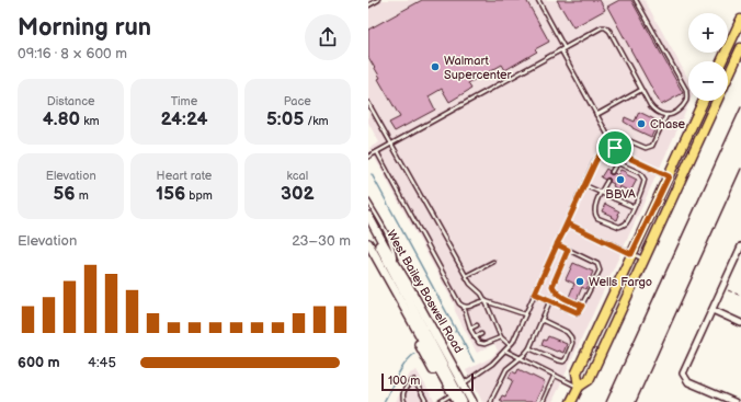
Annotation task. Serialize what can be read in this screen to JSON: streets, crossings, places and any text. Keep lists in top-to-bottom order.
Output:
{
  "streets": {
    "main road": ["West Bailey Boswell Road"]
  },
  "places": [
    "Walmart Supercenter",
    "Chase",
    "BBVA",
    "Wells Fargo"
  ],
  "scale_bar": "100 m",
  "page": {
    "heading": ["Morning run", "09:16 · 8 × 600 m"],
    "map_buttons": ["+", "−"],
    "stats": [
      ["Distance", "4.80 km"],
      ["Time", "24:24"],
      ["Pace", "5:05 /km"],
      ["Elevation", "56 m"],
      ["Heart rate", "156 bpm"],
      ["kcal", "302"]
    ],
    "chart": ["Elevation", "23–30 m"],
    "list": [
      {
        "name": "600 m",
        "note": "4:45"
      }
    ],
    "scale": "100 m"
  }
}
